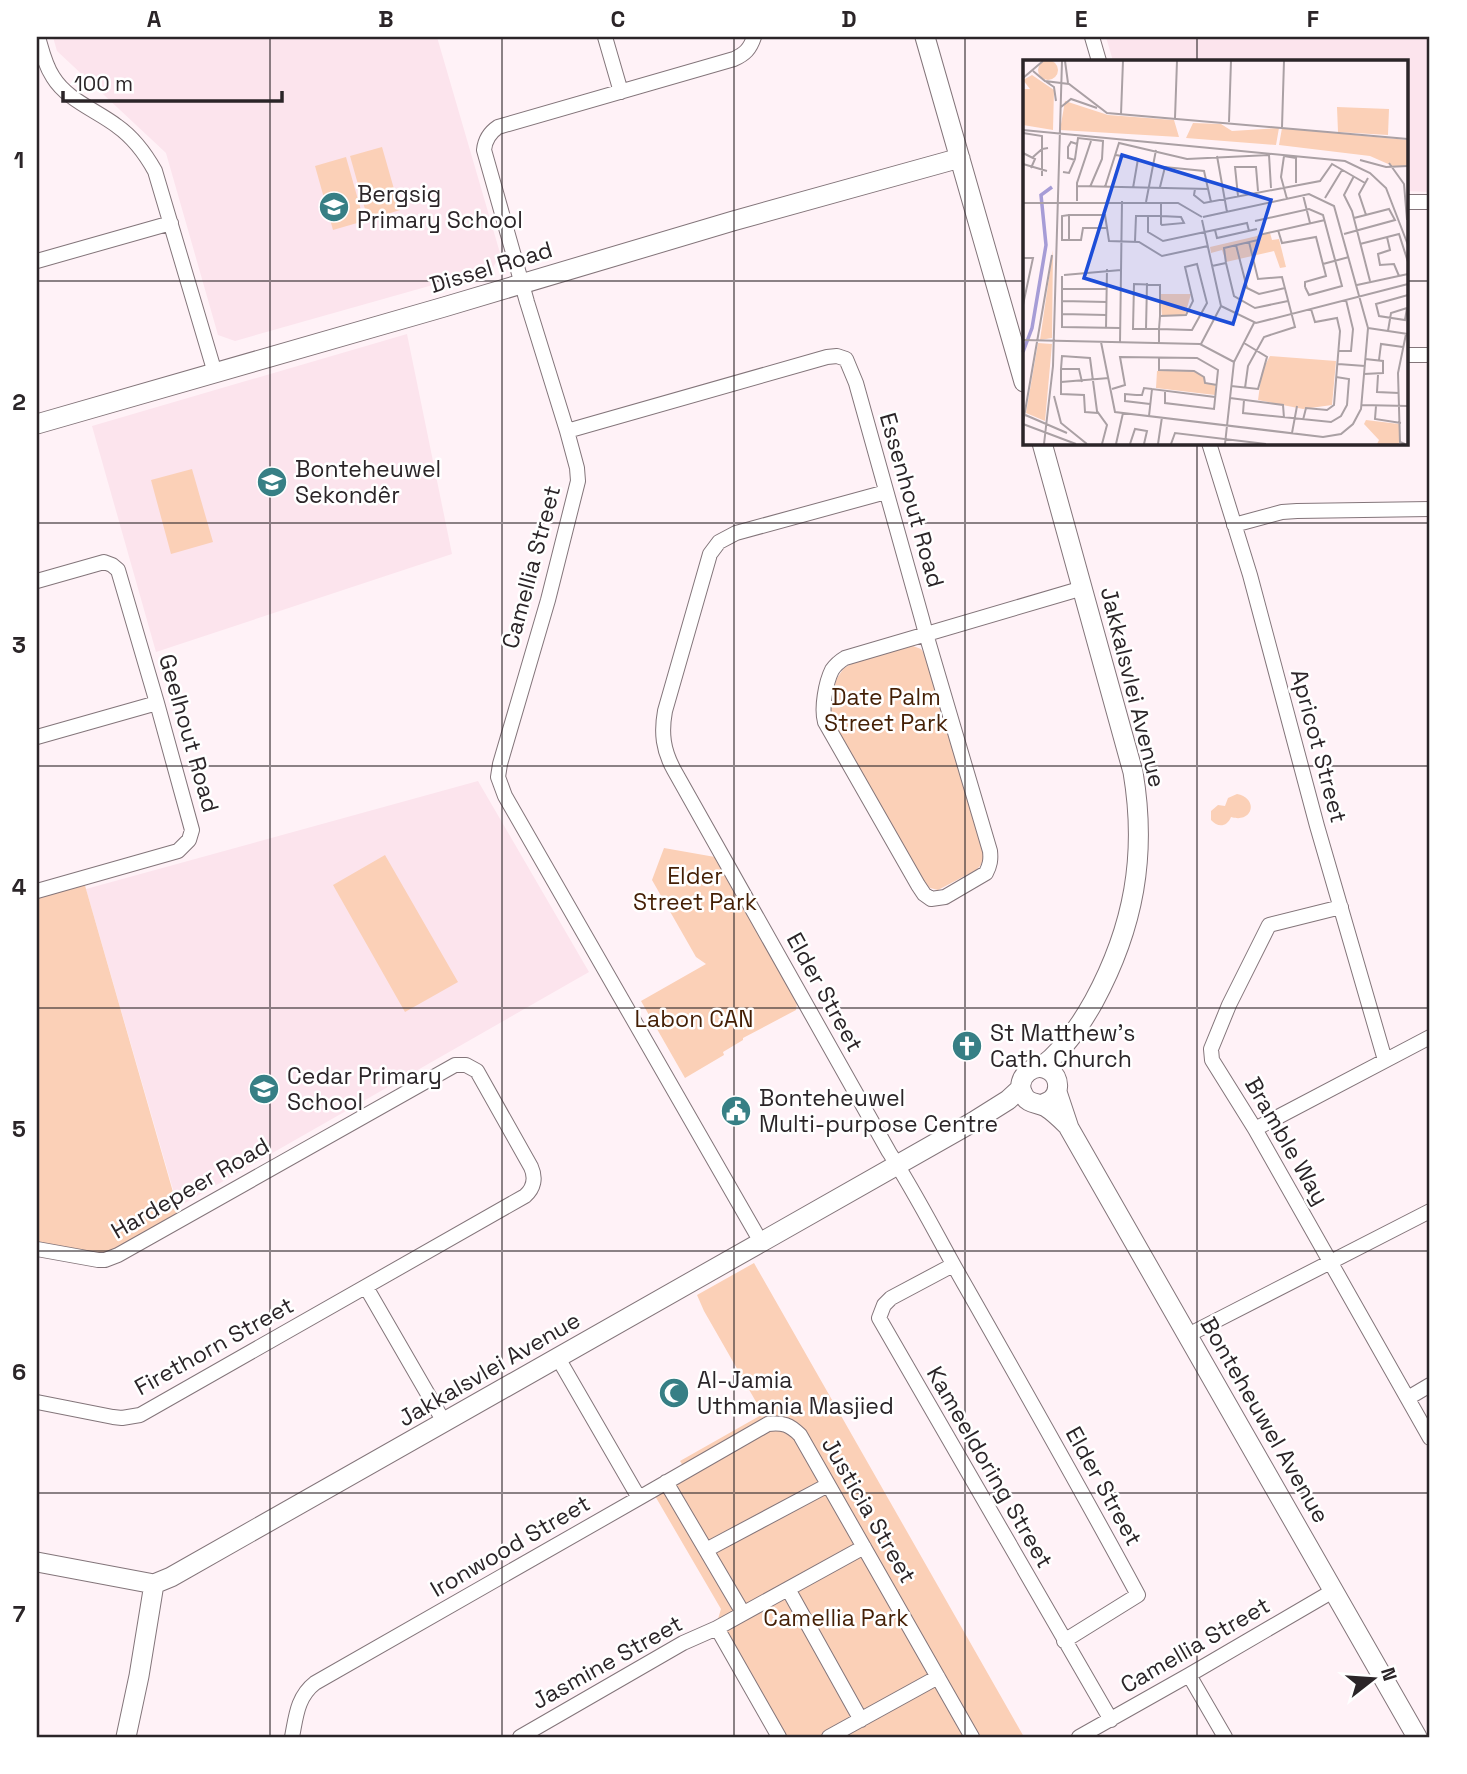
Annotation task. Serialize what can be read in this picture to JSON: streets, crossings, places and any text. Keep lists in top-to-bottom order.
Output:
{
  "streets": {
    "street": [
      "Dissel Road",
      "Essenhout Road",
      "Camellia Street",
      "Jakkalsvlei Avenue",
      "Geelhout Road",
      "Apricot Street",
      "Elder Street",
      "Bramble Way",
      "Hardepeer Road",
      "Firethorn Street",
      "Bonteheuwel Avenue",
      "Kameeldoring Street",
      "Justicia Street",
      "Ironwood Street",
      "Jasmine Street"
    ]
  },
  "crossings": [
    ["Dissel Road", "Camellia Street"],
    ["Essenhout Road", "Camellia Street"],
    ["Essenhout Road", "Elder Street"],
    ["Camellia Street", "Jakkalsvlei Avenue"],
    ["Camellia Street", "Bonteheuwel Avenue"],
    ["Camellia Street", "Kameeldoring Street"],
    ["Jakkalsvlei Avenue", "Elder Street"],
    ["Jakkalsvlei Avenue", "Bonteheuwel Avenue"],
    ["Apricot Street", "Bramble Way"],
    ["Elder Street", "Kameeldoring Street"],
    ["Hardepeer Road", "Firethorn Street"],
    ["Justicia Street", "Ironwood Street"],
    ["Justicia Street", "Jasmine Street"]
  ],
  "parks": [
    "Date Palm Street Park",
    "Elder Street Park",
    "Labon CAN",
    "Camellia Park"
  ],
  "places": {
    "school or university": ["Bergsig Primary School", "Bonteheuwel Sekondêr", "Cedar Primary School"],
    "church": ["St Matthew's Cath. Church"],
    "public building": ["Bonteheuwel Multi-purpose Centre"],
    "mosque": ["Al-Jamia Uthmania Masjied"]
  },
  "scale_bar": "100 m",
  "north": "right",
  "grid": {
    "columns": [
      "A",
      "B",
      "C",
      "D",
      "E",
      "F"
    ],
    "rows": [
      "1",
      "2",
      "3",
      "4",
      "5",
      "6",
      "7"
    ]
  }
}
